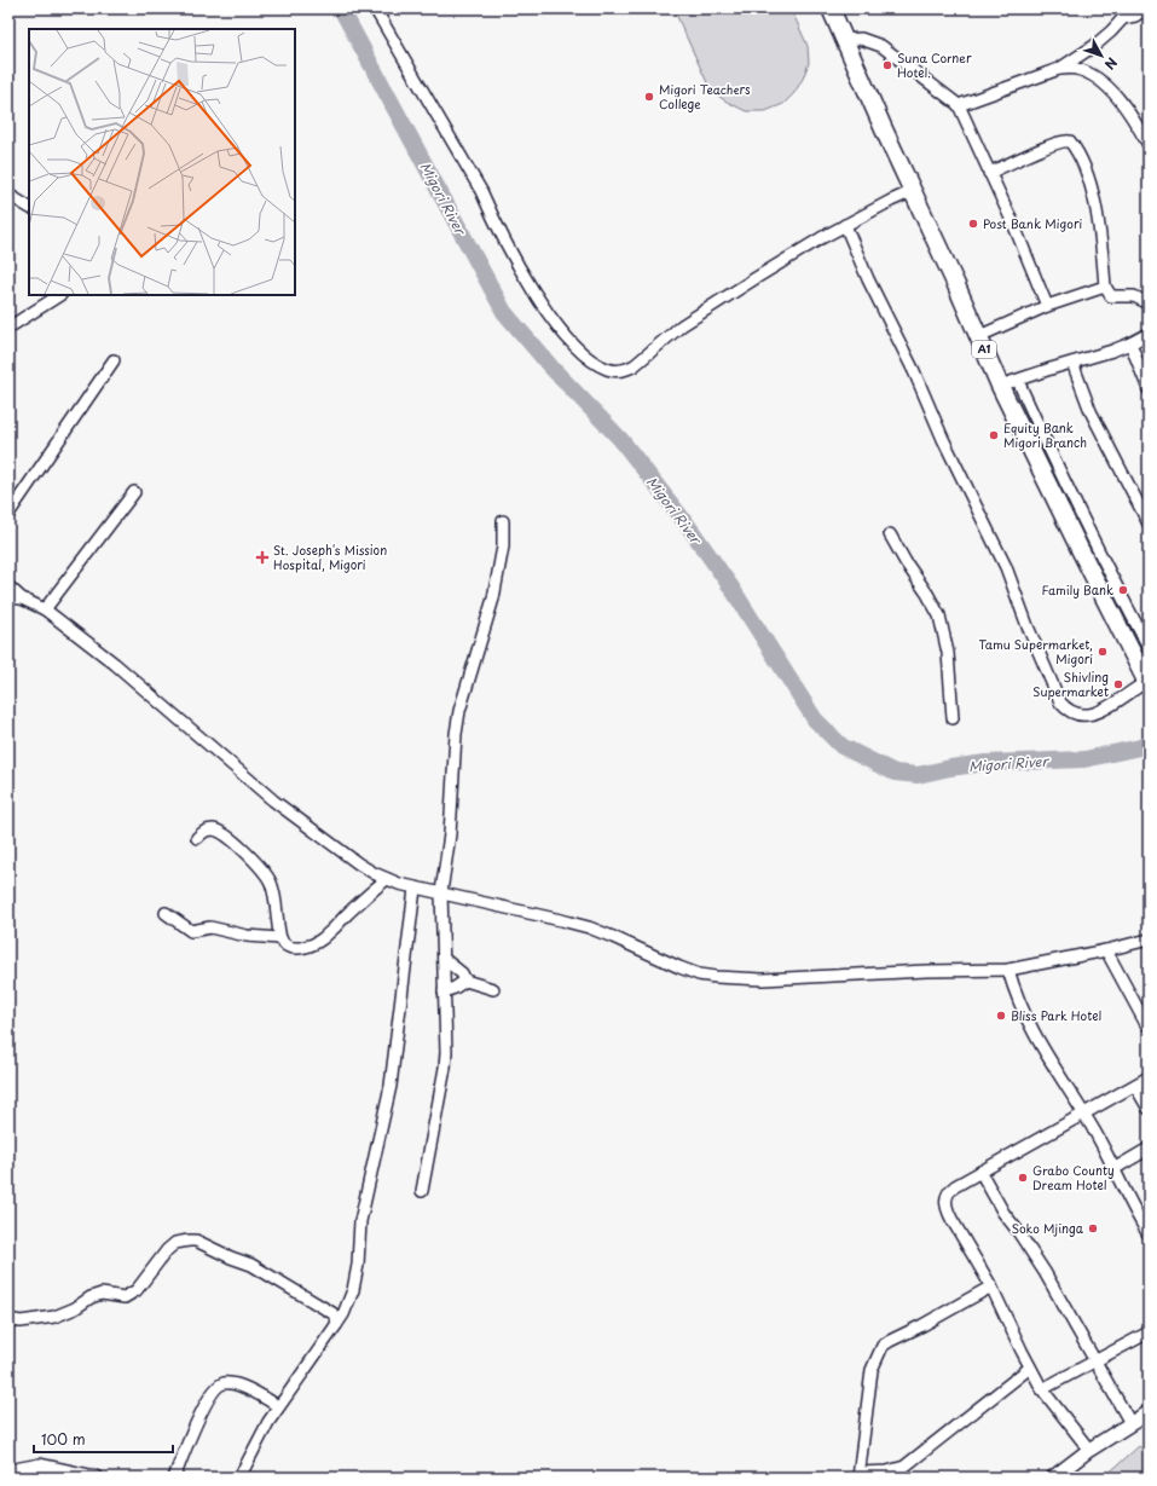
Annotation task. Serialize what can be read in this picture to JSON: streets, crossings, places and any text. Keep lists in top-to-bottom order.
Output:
{
  "streets": {
    "highway": ["A1"]
  },
  "water": ["Migori River"],
  "places": {
    "other": [
      "Suna Corner Hotel.",
      "Migori Teachers College",
      "Post Bank Migori",
      "Equity Bank Migori Branch",
      "Family Bank",
      "Tamu Supermarket, Migori",
      "Shivling Supermarket",
      "Bliss Park Hotel",
      "Grabo County Dream Hotel",
      "Soko Mjinga"
    ],
    "health": ["St. Joseph's Mission Hospital, Migori"]
  },
  "scale_bar": "100 m",
  "north": "bottom right"
}
